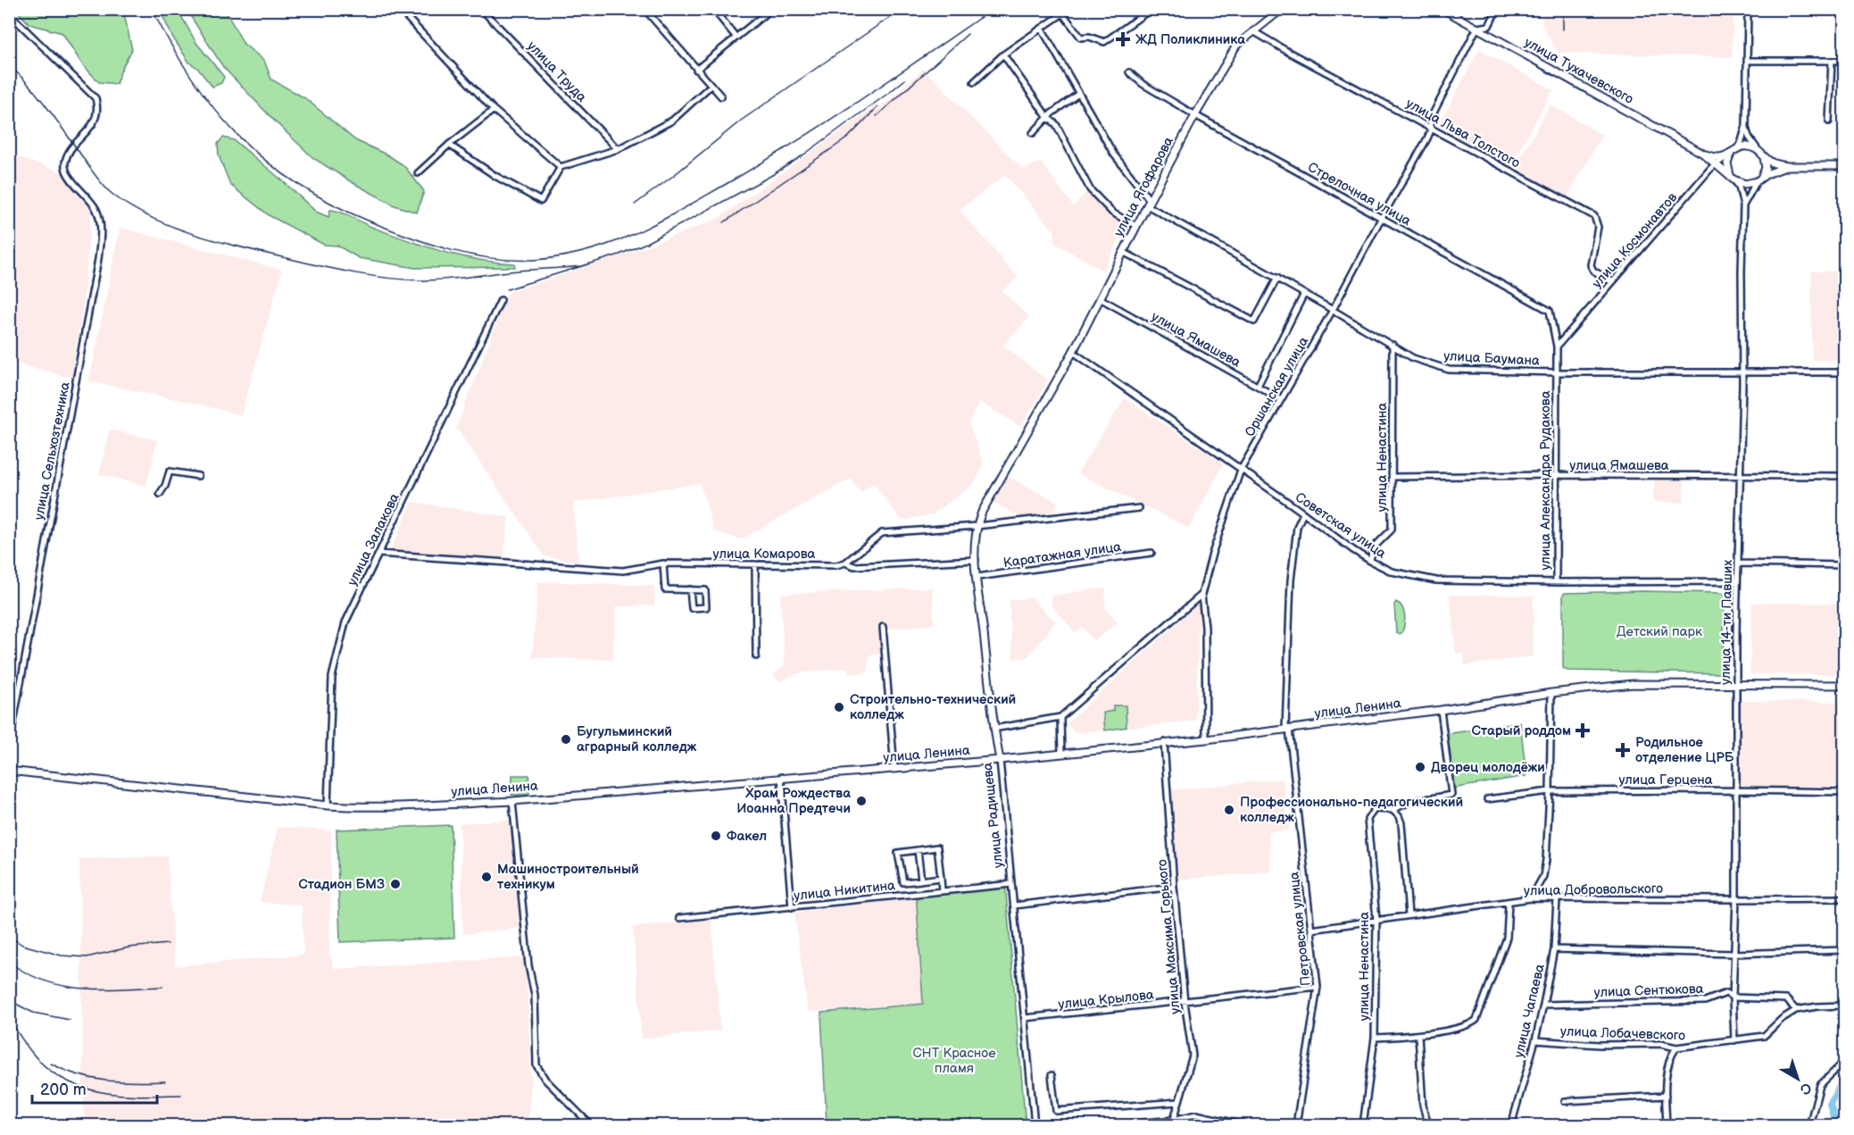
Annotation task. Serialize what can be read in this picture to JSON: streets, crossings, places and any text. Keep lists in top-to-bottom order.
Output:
{
  "streets": {
    "main road": [
      "улица Тухачевского",
      "улица Ягофарова",
      "улица Ленина",
      "улица Радищева"
    ],
    "street": [
      "улица Труда",
      "улица Льва Толстого",
      "Стрелочная улица",
      "улица Космонавтов",
      "улица Ямашева",
      "улица Баумана",
      "Оршанская улица",
      "улица Сельхозтехника",
      "улица Ненастина",
      "улица Александра Рудакова",
      "Советская улица",
      "улица Залакова",
      "улица Комарова",
      "Каратажная улица",
      "улица 14-ти Павших",
      "улица Герцена",
      "улица Добровольского",
      "улица Никитина",
      "Петровская улица",
      "улица Максима Горького",
      "улица Сентюкова",
      "улица Крылова",
      "улица Чапаева",
      "улица Лобачевского"
    ]
  },
  "crossings": [
    ["улица Тухачевского", "улица Космонавтов"],
    ["улица Тухачевского", "Оршанская улица"],
    ["улица Льва Толстого", "улица Ягофарова"],
    ["улица Льва Толстого", "улица Космонавтов"],
    ["улица Льва Толстого", "Оршанская улица"],
    ["улица Ягофарова", "Стрелочная улица"],
    ["улица Ягофарова", "улица Ямашева"],
    ["улица Ягофарова", "улица Баумана"],
    ["улица Ягофарова", "Советская улица"],
    ["улица Ягофарова", "улица Радищева"],
    ["Стрелочная улица", "улица Космонавтов"],
    ["Стрелочная улица", "Оршанская улица"],
    ["Стрелочная улица", "улица Александра Рудакова"],
    ["улица Космонавтов", "улица Александра Рудакова"],
    ["улица Ямашева", "Оршанская улица"],
    ["улица Ямашева", "улица Ненастина"],
    ["улица Ямашева", "улица Александра Рудакова"],
    ["улица Ямашева", "улица 14-ти Павших"],
    ["улица Баумана", "Оршанская улица"],
    ["улица Баумана", "улица Ненастина"],
    ["улица Баумана", "улица Александра Рудакова"],
    ["улица Баумана", "улица 14-ти Павших"],
    ["Оршанская улица", "Советская улица"],
    ["улица Ненастина", "Советская улица"],
    ["улица Ненастина", "улица Добровольского"],
    ["улица Александра Рудакова", "Советская улица"],
    ["Советская улица", "улица 14-ти Павших"],
    ["Советская улица", "Петровская улица"],
    ["улица Залакова", "улица Комарова"],
    ["улица Залакова", "улица Ленина"],
    ["улица Комарова", "улица Радищева"],
    ["Каратажная улица", "улица Радищева"],
    ["улица 14-ти Павших", "улица Ленина"],
    ["улица 14-ти Павших", "улица Герцена"],
    ["улица 14-ти Павших", "улица Добровольского"],
    ["улица 14-ти Павших", "улица Сентюкова"],
    ["улица 14-ти Павших", "улица Лобачевского"],
    ["улица Ленина", "улица Радищева"],
    ["улица Ленина", "Петровская улица"],
    ["улица Ленина", "улица Максима Горького"],
    ["улица Радищева", "улица Никитина"],
    ["улица Радищева", "улица Крылова"],
    ["улица Добровольского", "Петровская улица"],
    ["улица Добровольского", "улица Чапаева"],
    ["Петровская улица", "улица Крылова"],
    ["улица Максима Горького", "улица Крылова"],
    ["улица Сентюкова", "улица Чапаева"],
    ["улица Сентюкова", "улица Лобачевского"],
    ["улица Чапаева", "улица Лобачевского"]
  ],
  "parks": ["Детский парк", "СНТ Красное пламя"],
  "places": {
    "health": ["ЖД Поликлиника", "Старый роддом", "Родильное отделение ЦРБ"],
    "other": [
      "Строительно-технический колледж",
      "Бугульминский аграрный колледж",
      "Дворец молодёжи",
      "Храм Рождества Иоанна Предтечи",
      "Профессионально-педагогический колледж",
      "Факел",
      "Машиностроительный техникум",
      "Стадион БМЗ"
    ]
  },
  "scale_bar": "200 m",
  "north": "bottom right"
}
